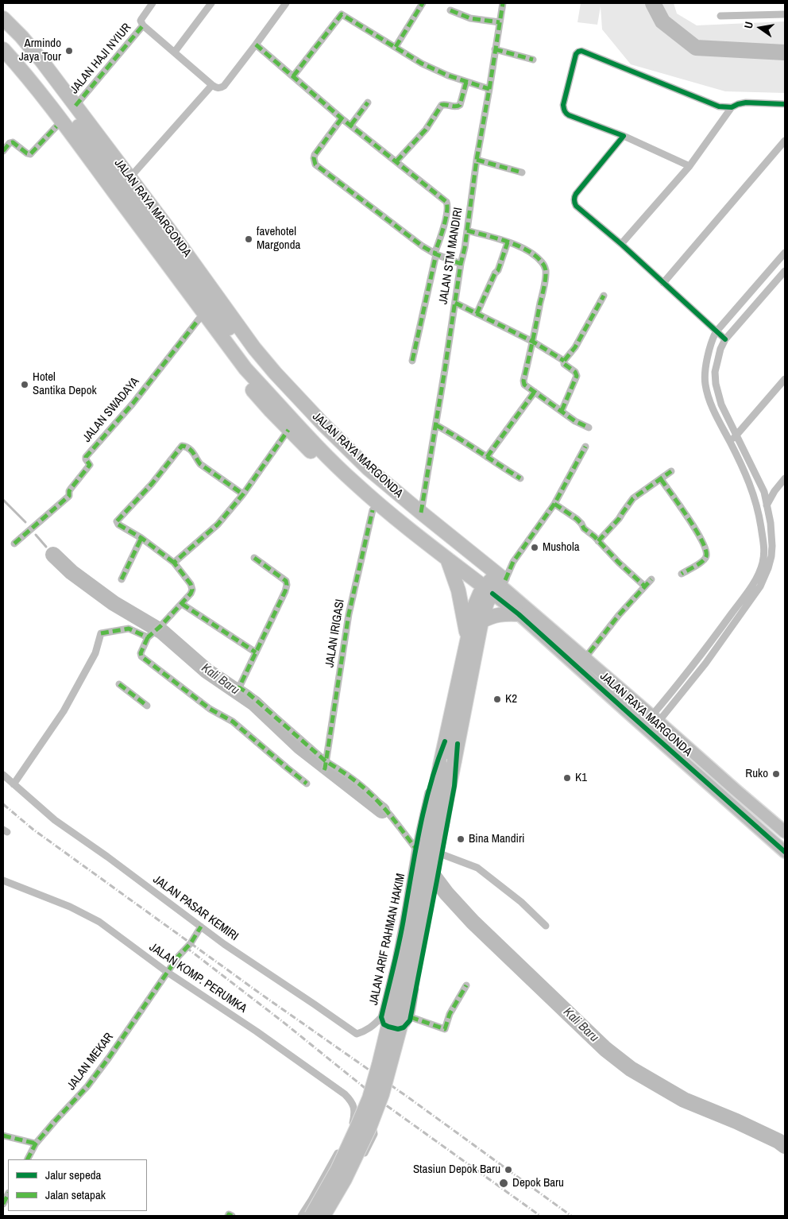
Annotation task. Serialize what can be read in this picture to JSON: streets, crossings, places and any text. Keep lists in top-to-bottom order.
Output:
{
  "streets": {
    "highway": ["JALAN RAYA MARGONDA", "JALAN ARIF RAHMAN HAKIM"],
    "street": [
      "JALAN HAJI NYIUR",
      "JALAN STM MANDIRI",
      "JALAN SWADAYA",
      "JALAN IRIGASI",
      "JALAN PASAR KEMIRI",
      "JALAN KOMP. PERUMKA",
      "JALAN MEKAR"
    ]
  },
  "crossings": [
    ["JALAN HAJI NYIUR", "JALAN RAYA MARGONDA"],
    ["JALAN RAYA MARGONDA", "JALAN STM MANDIRI"],
    ["JALAN RAYA MARGONDA", "JALAN SWADAYA"],
    ["JALAN RAYA MARGONDA", "JALAN IRIGASI"],
    ["JALAN RAYA MARGONDA", "JALAN ARIF RAHMAN HAKIM"],
    ["JALAN PASAR KEMIRI", "JALAN ARIF RAHMAN HAKIM"],
    ["JALAN PASAR KEMIRI", "JALAN MEKAR"],
    ["JALAN KOMP. PERUMKA", "JALAN MEKAR"]
  ],
  "water": ["Kali Baru"],
  "places": [
    "Armindo Jaya Tour",
    "favehotel Margonda",
    "Hotel Santika Depok",
    "Mushola",
    "K2",
    "Ruko",
    "K1",
    "Bina Mandiri",
    "Stasiun Depok Baru",
    "Depok Baru"
  ],
  "legend": ["Jalur sepeda", "Jalan setapak"],
  "north": "left"
}
